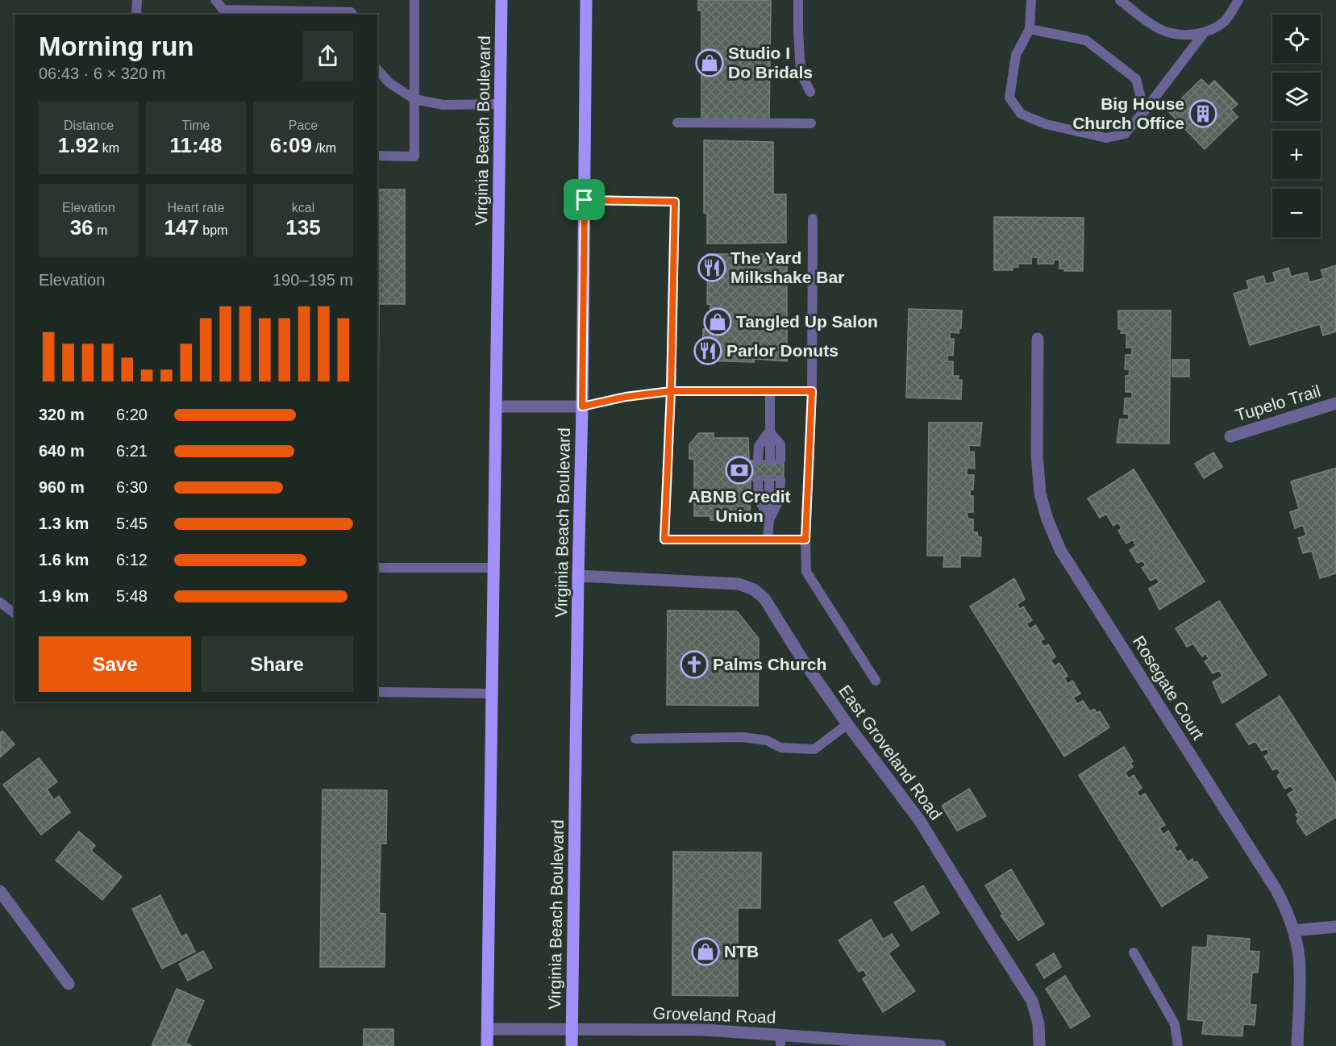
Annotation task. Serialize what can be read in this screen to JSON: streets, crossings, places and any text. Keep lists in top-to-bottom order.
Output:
{
  "streets": {
    "main road": ["Virginia Beach Boulevard"],
    "street": [
      "Tupelo Trail",
      "Rosegate Court",
      "East Groveland Road",
      "Groveland Road"
    ]
  },
  "crossings": [
    ["Virginia Beach Boulevard", "East Groveland Road"],
    ["Virginia Beach Boulevard", "Groveland Road"]
  ],
  "places": {
    "shop": ["Studio I Do Bridals", "Tangled Up Salon", "NTB"],
    "building": ["Big House Church Office"],
    "restaurant": ["The Yard Milkshake Bar", "Parlor Donuts"],
    "bank": ["ABNB Credit Union"],
    "church": ["Palms Church"]
  },
  "page": {
    "map_buttons": ["+", "−"],
    "heading": ["Morning run", "06:43 · 6 × 320 m"],
    "stats": [
      ["Distance", "1.92 km"],
      ["Time", "11:48"],
      ["Pace", "6:09 /km"],
      ["Elevation", "36 m"],
      ["Heart rate", "147 bpm"],
      ["kcal", "135"]
    ],
    "chart": ["Elevation", "190–195 m"],
    "list": [
      {
        "name": "320 m",
        "note": "6:20"
      },
      {
        "name": "640 m",
        "note": "6:21"
      },
      {
        "name": "960 m",
        "note": "6:30"
      },
      {
        "name": "1.3 km",
        "note": "5:45"
      },
      {
        "name": "1.6 km",
        "note": "6:12"
      },
      {
        "name": "1.9 km",
        "note": "5:48"
      }
    ],
    "buttons": ["Save", "Share"]
  }
}
